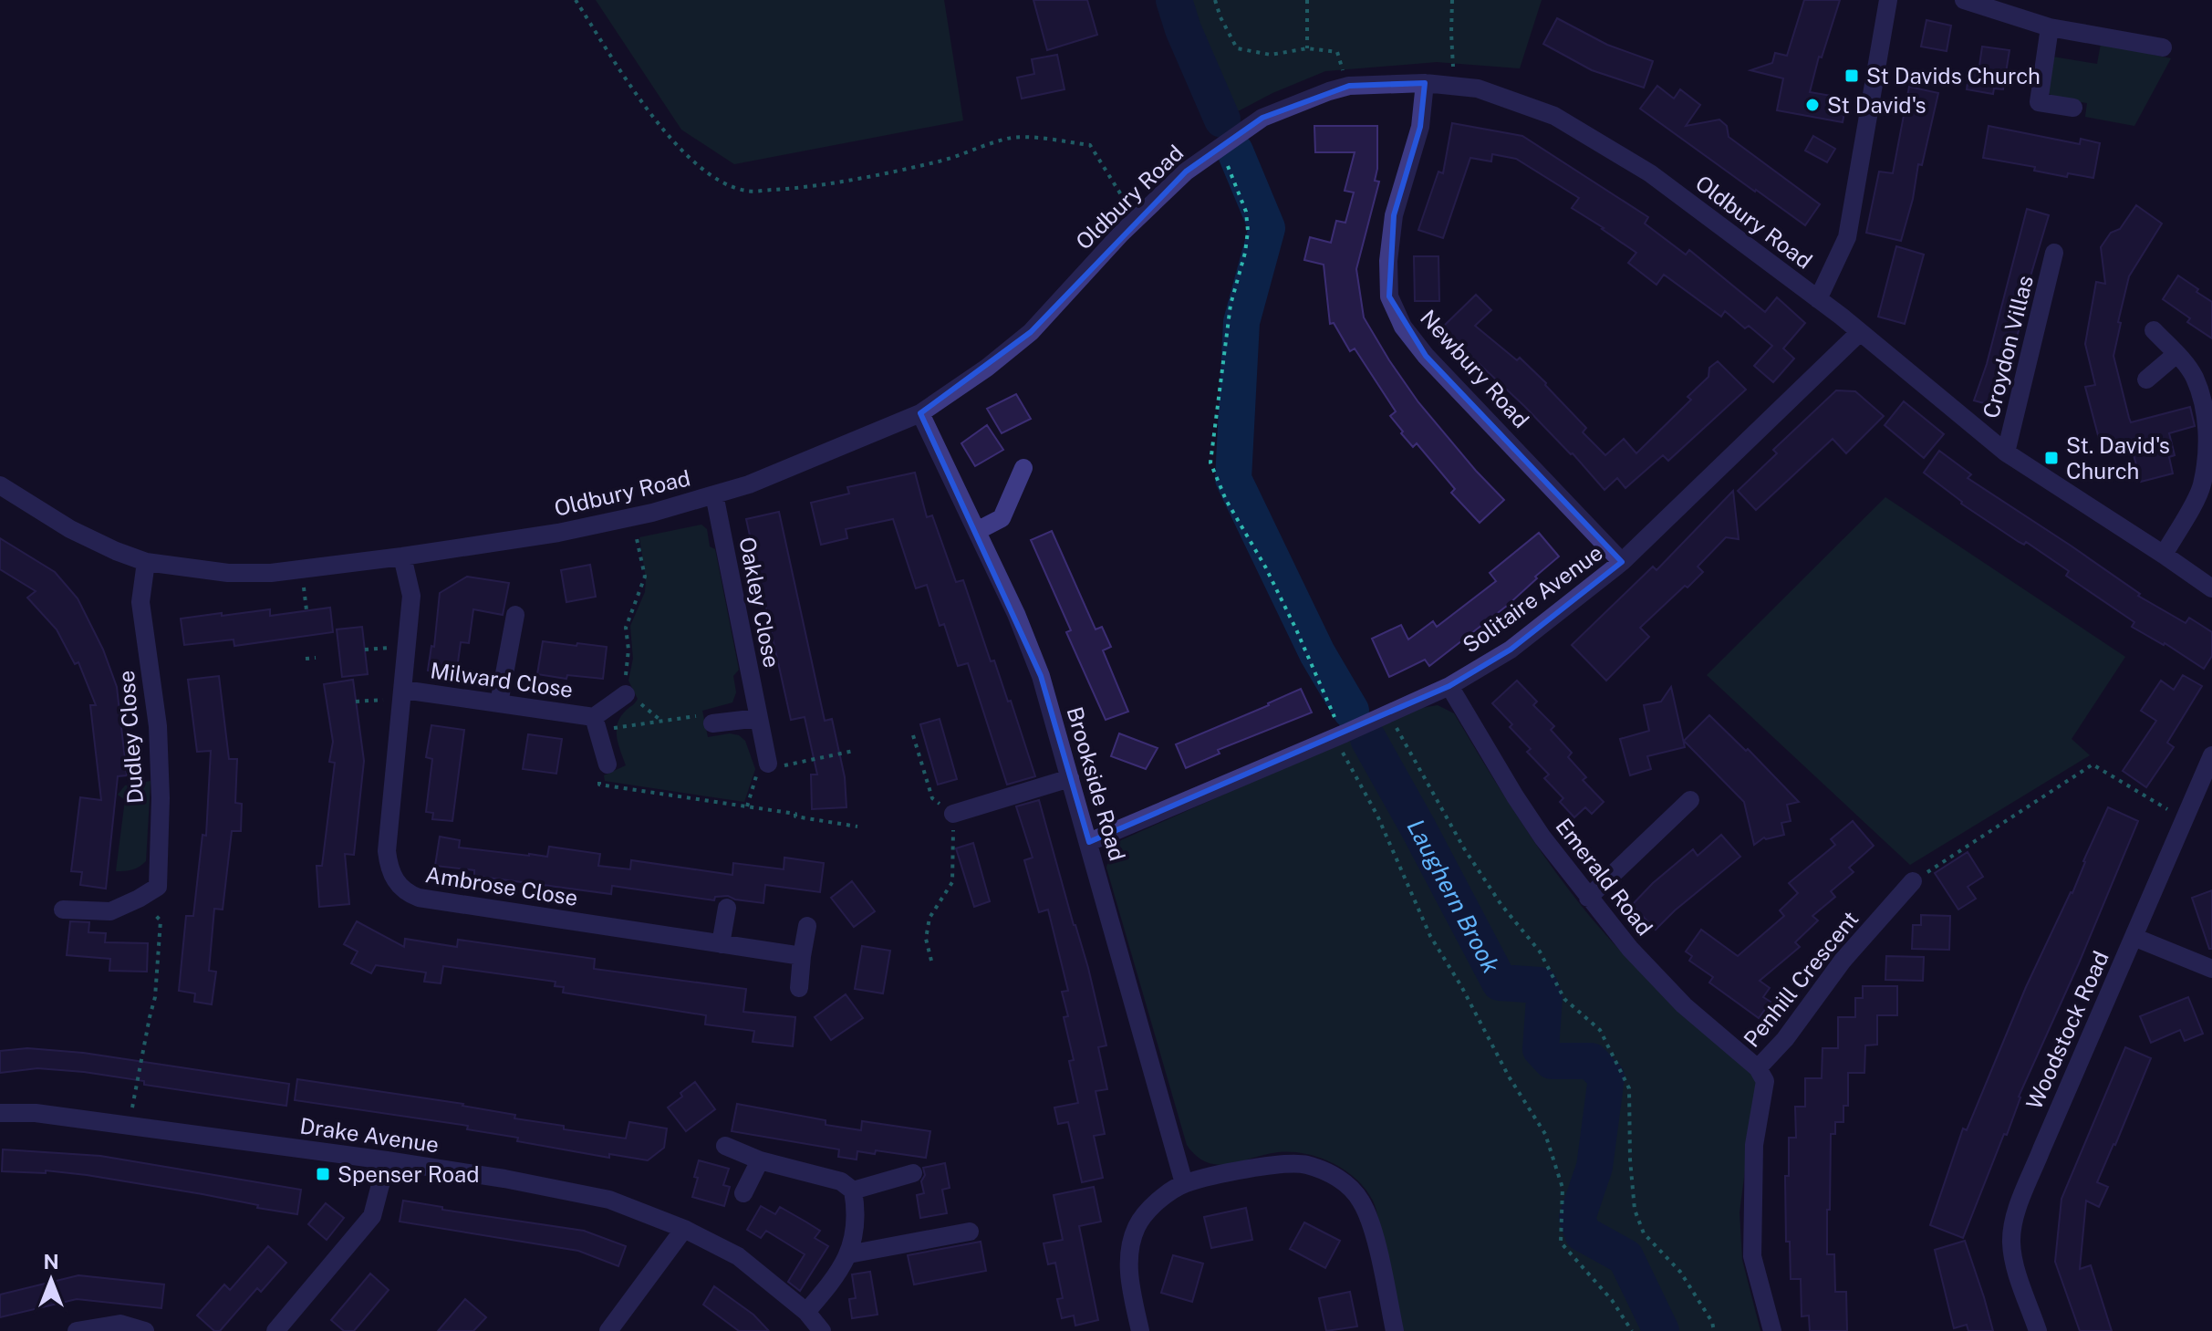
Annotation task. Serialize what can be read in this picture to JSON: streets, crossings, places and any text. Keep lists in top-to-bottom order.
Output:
{
  "streets": {
    "street": [
      "Oldbury Road",
      "Croydon Villas",
      "Newbury Road",
      "Solitaire Avenue",
      "Oakley Close",
      "Milward Close",
      "Dudley Close",
      "Brookside Road",
      "Emerald Road",
      "Ambrose Close",
      "Penhill Crescent",
      "Woodstock Road",
      "Drake Avenue"
    ]
  },
  "crossings": [
    ["Oldbury Road", "Croydon Villas"],
    ["Oldbury Road", "Newbury Road"],
    ["Oldbury Road", "Solitaire Avenue"],
    ["Oldbury Road", "Oakley Close"],
    ["Oldbury Road", "Dudley Close"],
    ["Oldbury Road", "Brookside Road"],
    ["Oldbury Road", "Ambrose Close"],
    ["Newbury Road", "Solitaire Avenue"],
    ["Solitaire Avenue", "Brookside Road"],
    ["Solitaire Avenue", "Emerald Road"],
    ["Milward Close", "Ambrose Close"],
    ["Emerald Road", "Penhill Crescent"]
  ],
  "water": ["Laughern Brook"],
  "places": {
    "transit": ["St Davids Church", "St. David's Church", "Spenser Road"],
    "other": ["St David's"]
  },
  "north": "top"
}
